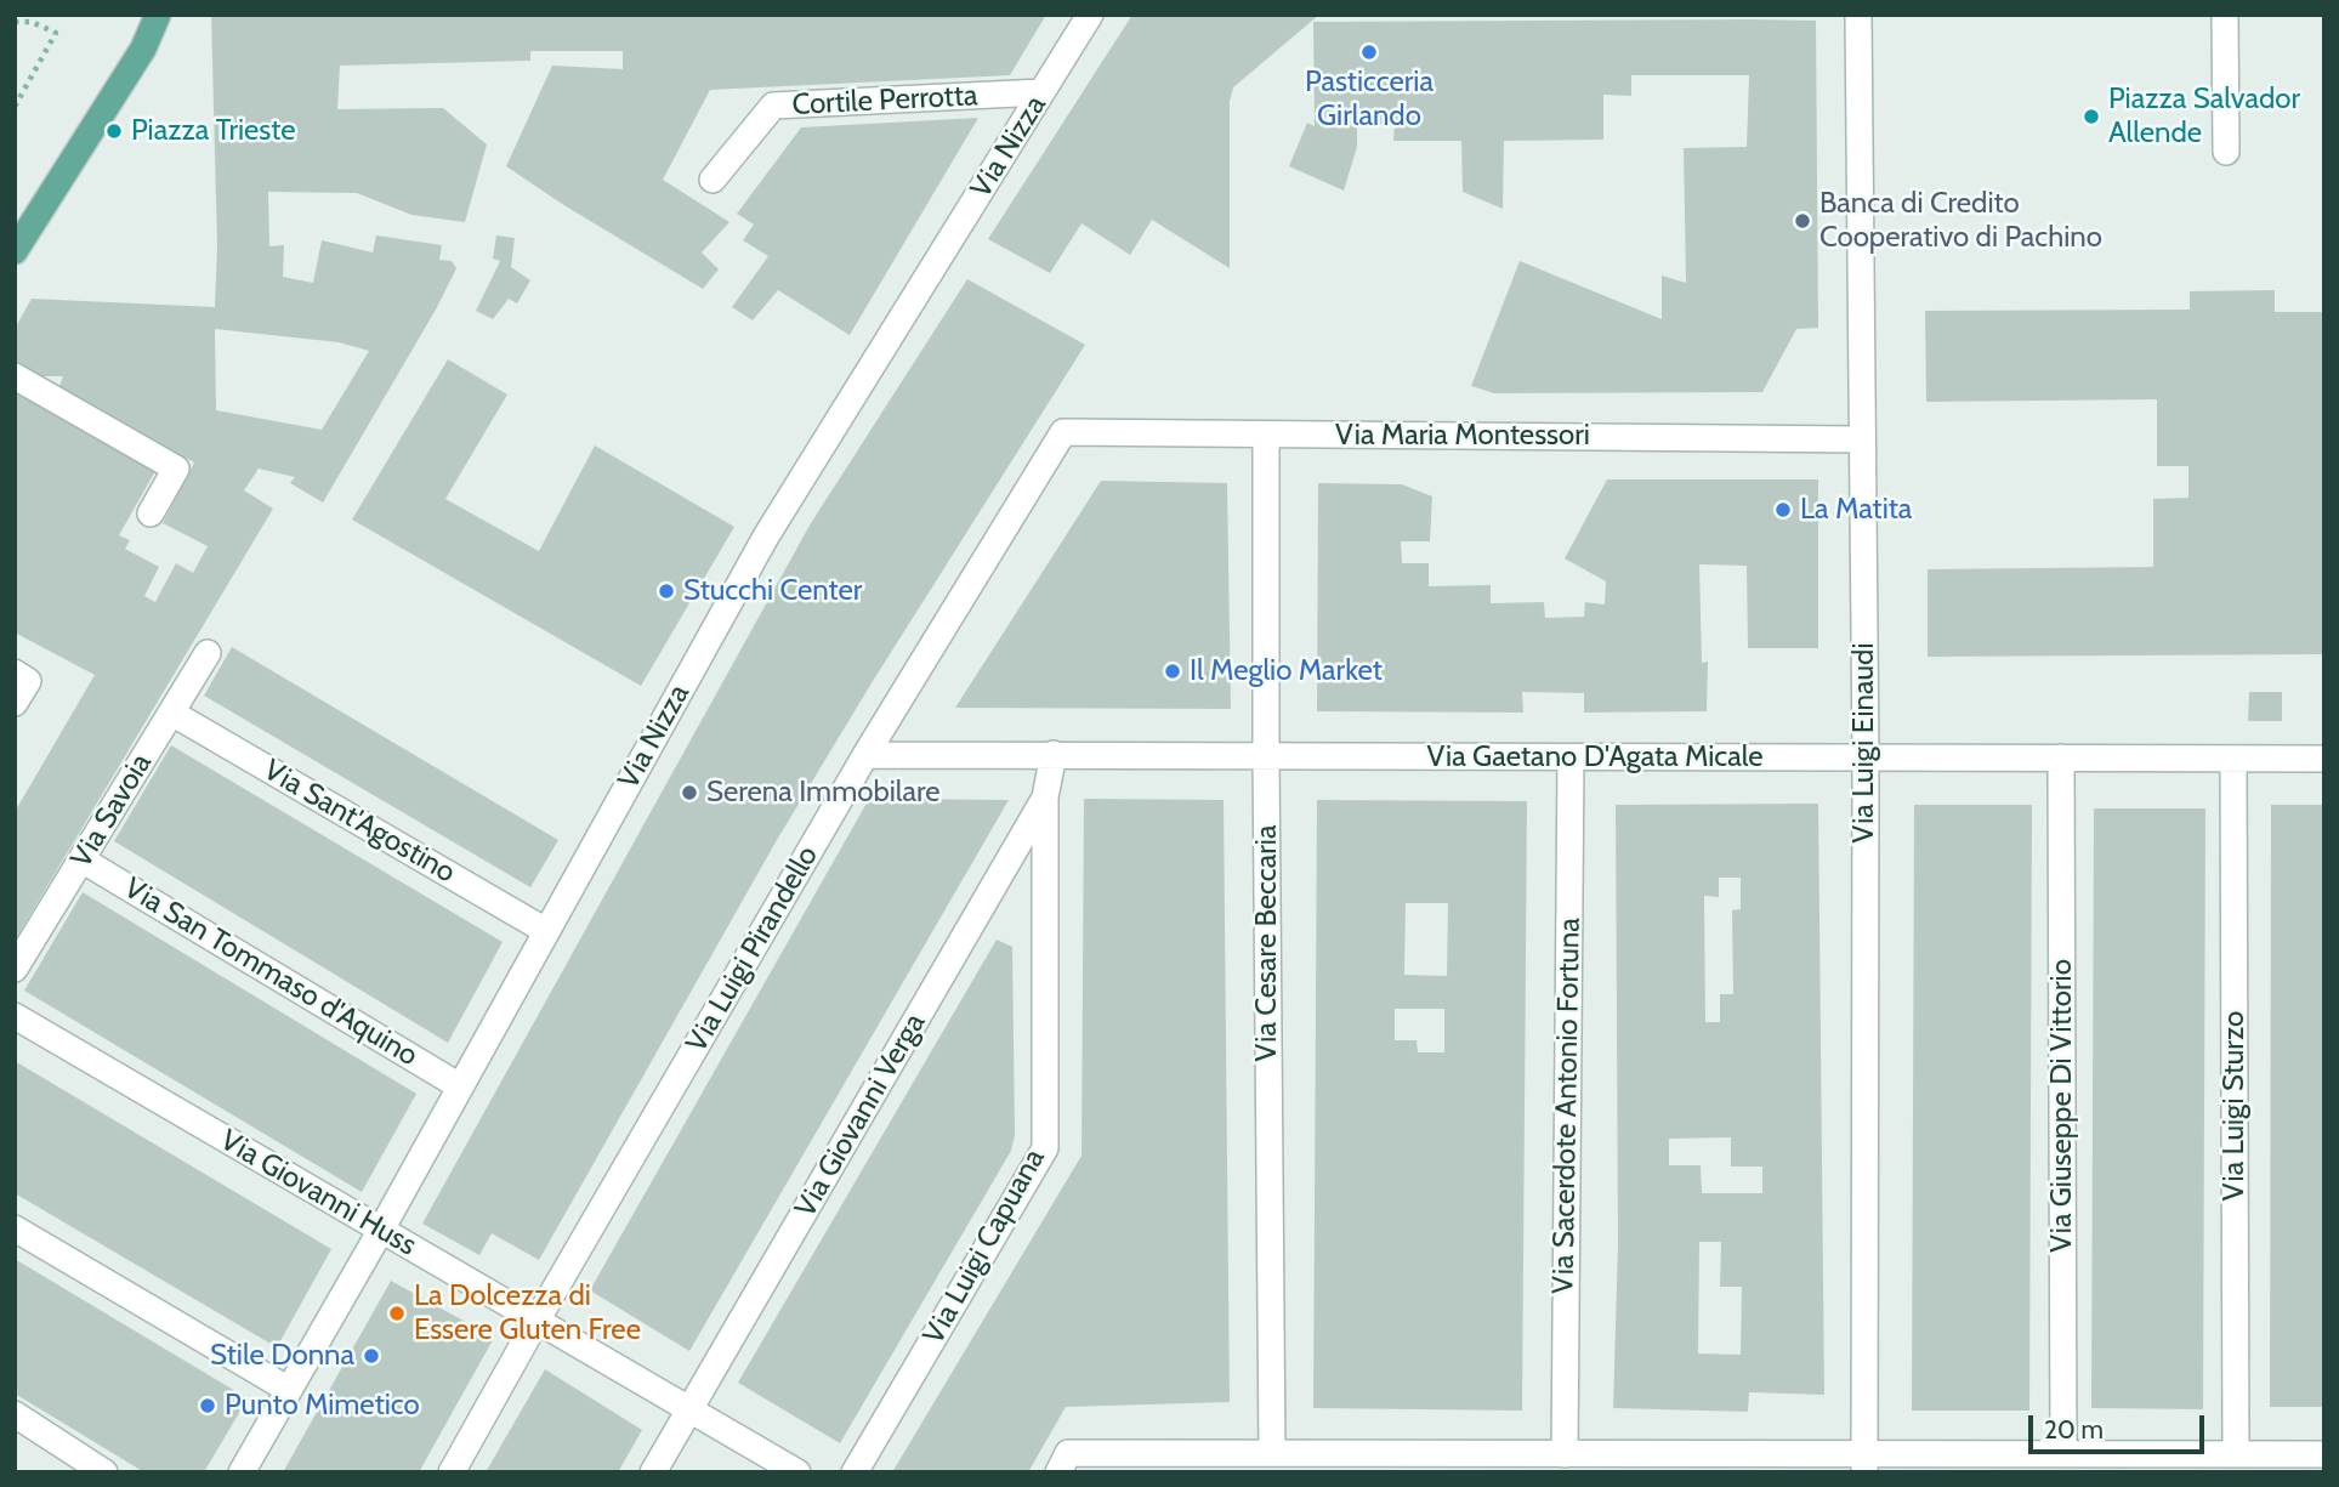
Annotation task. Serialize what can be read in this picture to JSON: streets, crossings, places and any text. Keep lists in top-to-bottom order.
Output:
{
  "streets": {
    "street": [
      "Cortile Perrotta",
      "Via Nizza",
      "Via Maria Montessori",
      "Via Luigi Einaudi",
      "Via Gaetano D'Agata Micale",
      "Via Savoia",
      "Via Sant'Agostino",
      "Via Cesare Beccaria",
      "Via Luigi Pirandello",
      "Via San Tommaso d'Aquino",
      "Via Sacerdote Antonio Fortuna",
      "Via Giuseppe Di Vittorio",
      "Via Luigi Sturzo",
      "Via Giovanni Verga",
      "Via Giovanni Huss",
      "Via Luigi Capuana"
    ]
  },
  "crossings": [
    ["Cortile Perrotta", "Via Nizza"],
    ["Via Nizza", "Via Sant'Agostino"],
    ["Via Nizza", "Via San Tommaso d'Aquino"],
    ["Via Nizza", "Via Giovanni Huss"],
    ["Via Maria Montessori", "Via Luigi Einaudi"],
    ["Via Maria Montessori", "Via Cesare Beccaria"],
    ["Via Maria Montessori", "Via Luigi Pirandello"],
    ["Via Luigi Einaudi", "Via Gaetano D'Agata Micale"],
    ["Via Gaetano D'Agata Micale", "Via Cesare Beccaria"],
    ["Via Gaetano D'Agata Micale", "Via Luigi Pirandello"],
    ["Via Gaetano D'Agata Micale", "Via Sacerdote Antonio Fortuna"],
    ["Via Gaetano D'Agata Micale", "Via Giuseppe Di Vittorio"],
    ["Via Gaetano D'Agata Micale", "Via Luigi Sturzo"],
    ["Via Gaetano D'Agata Micale", "Via Giovanni Verga"],
    ["Via Savoia", "Via Sant'Agostino"],
    ["Via Savoia", "Via San Tommaso d'Aquino"],
    ["Via Luigi Pirandello", "Via Giovanni Huss"],
    ["Via Giovanni Verga", "Via Giovanni Huss"],
    ["Via Giovanni Verga", "Via Luigi Capuana"]
  ],
  "places": [
    "Pasticceria Girlando",
    "Piazza Salvador Allende",
    "Piazza Trieste",
    "Banca di Credito Cooperativo di Pachino",
    "La Matita",
    "Stucchi Center",
    "Il Meglio Market",
    "Serena Immobilare",
    "La Dolcezza di Essere Gluten Free",
    "Stile Donna",
    "Punto Mimetico"
  ],
  "scale_bar": "20 m"
}
